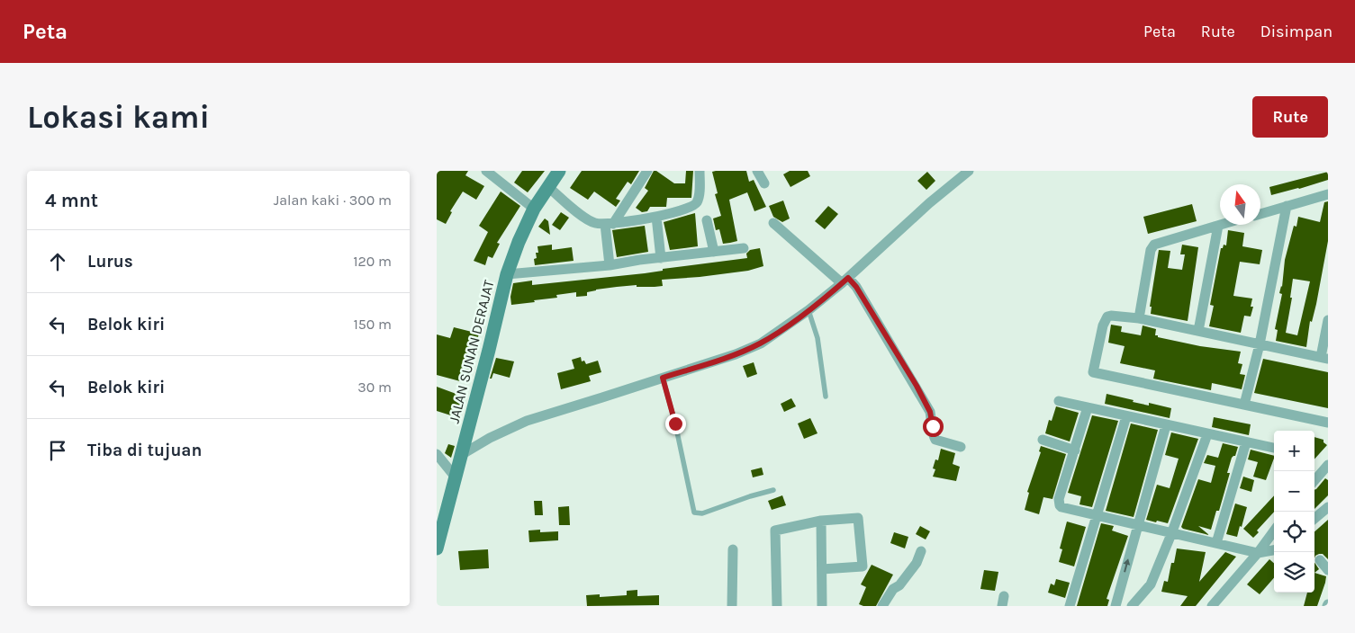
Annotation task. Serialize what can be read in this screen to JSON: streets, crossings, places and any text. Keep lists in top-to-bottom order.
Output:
{
  "streets": {
    "street": ["JALAN SUNAN DERAJAT"]
  },
  "north": "top",
  "page": {
    "header": "Peta",
    "nav": ["Peta", "Rute", "Disimpan"],
    "buttons": "Rute",
    "title": "Lokasi kami",
    "heading": ["4 mnt", "Jalan kaki · 300 m"],
    "list": [
      ["Lurus", "120 m"],
      ["Belok kiri", "150 m"],
      ["Belok kiri", "30 m"],
      "Tiba di tujuan"
    ],
    "map_buttons": ["+", "−"]
  }
}
